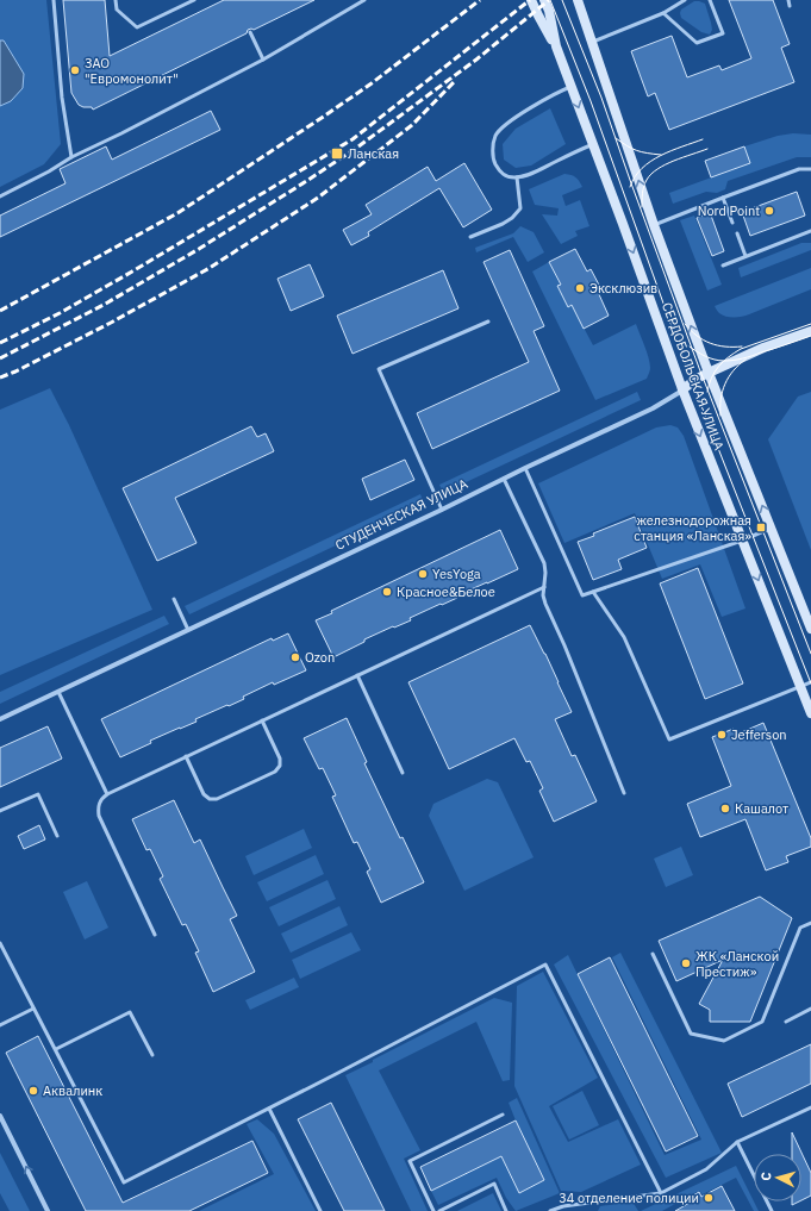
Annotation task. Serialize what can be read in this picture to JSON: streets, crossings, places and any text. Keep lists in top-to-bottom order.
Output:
{
  "streets": {
    "main road": ["СЕРДОБОЛЬСКАЯ УЛИЦА", "СТУДЕНЧЕСКАЯ УЛИЦА"]
  },
  "crossings": [
    ["СЕРДОБОЛЬСКАЯ УЛИЦА", "СТУДЕНЧЕСКАЯ УЛИЦА"]
  ],
  "places": {
    "other": [
      "ЗАО \"Евромонолит\"",
      "Nord Point",
      "Эксклюзив",
      "YesYoga",
      "Красное&Белое",
      "Ozon",
      "Jefferson",
      "Кашалот",
      "ЖК «Ланской Престиж»",
      "Аквалинк",
      "34 отделение полиции"
    ],
    "transit": ["Ланская", "железнодорожная станция «Ланская»"]
  },
  "north": "left"
}
